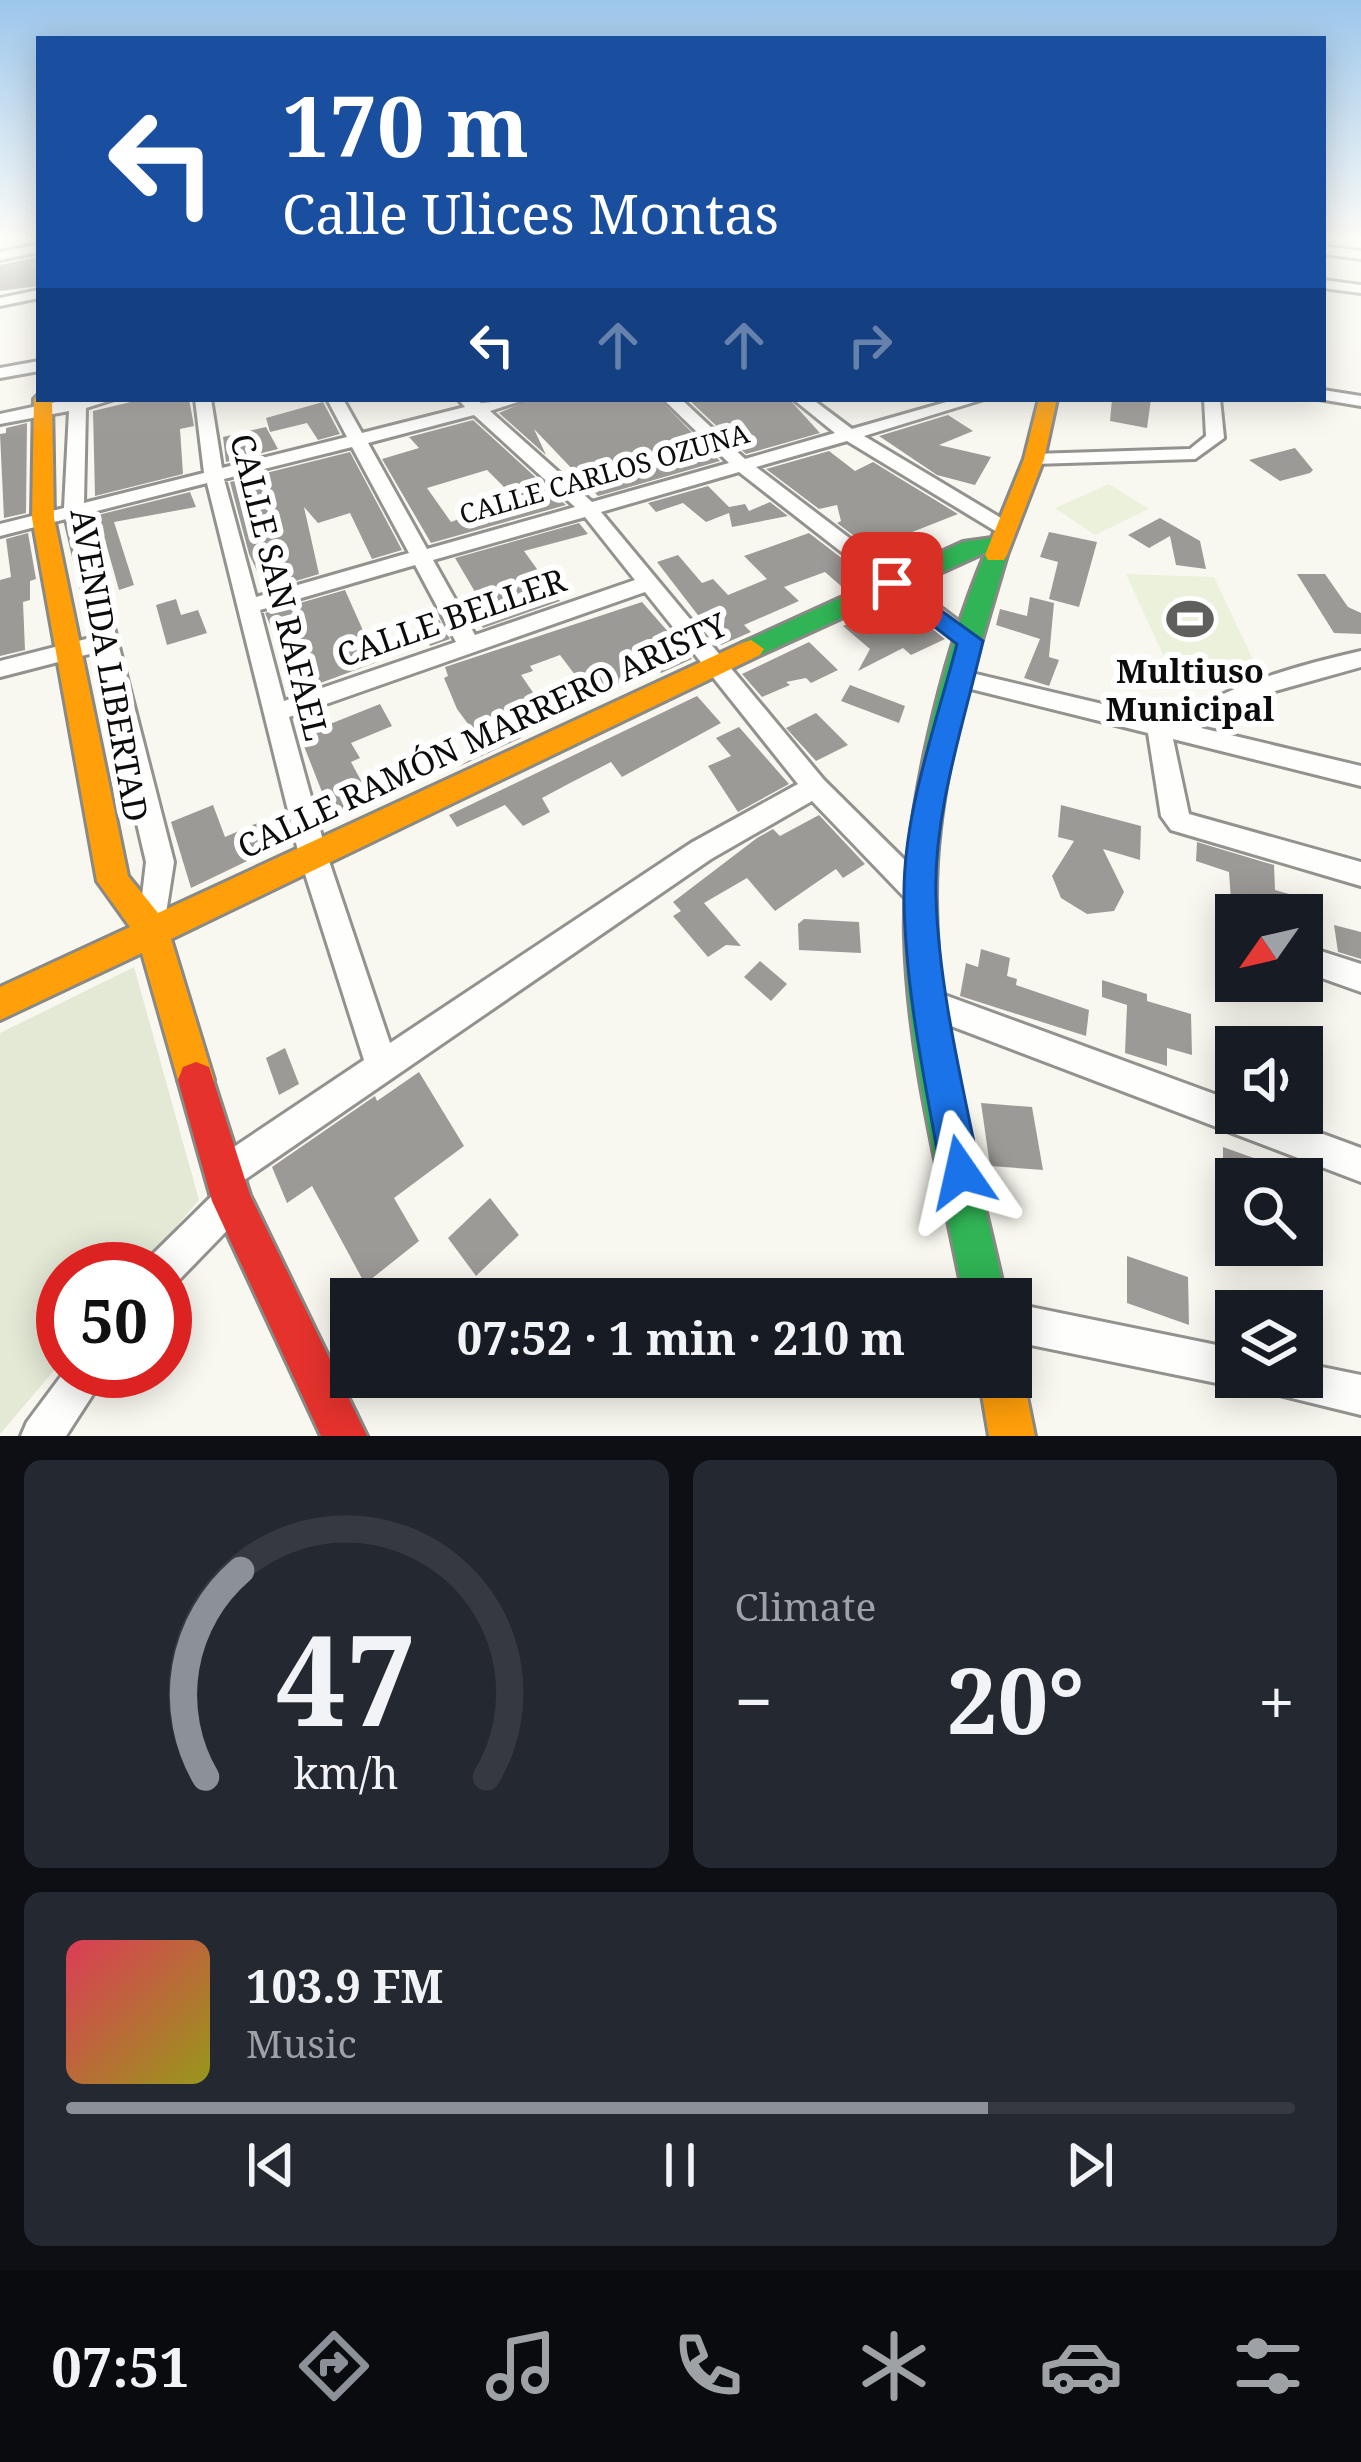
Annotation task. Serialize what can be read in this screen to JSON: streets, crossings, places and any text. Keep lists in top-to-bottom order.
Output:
{
  "streets": {
    "street": [
      "CALLE CARLOS OZUNA",
      "CALLE SAN RAFAEL",
      "CALLE BELLER",
      "AVENIDA LIBERTAD",
      "CALLE RAMÓN MARRERO ARISTY"
    ]
  },
  "crossings": [
    ["CALLE CARLOS OZUNA", "CALLE SAN RAFAEL"],
    ["CALLE SAN RAFAEL", "CALLE BELLER"],
    ["CALLE SAN RAFAEL", "CALLE RAMÓN MARRERO ARISTY"],
    ["AVENIDA LIBERTAD", "CALLE RAMÓN MARRERO ARISTY"]
  ],
  "places": {
    "sports": ["Multiuso Municipal"]
  },
  "north": "bottom left",
  "page": {
    "turn": ["170 m", "Calle Ulices Montas"],
    "limit": "50",
    "trip": "07:52 · 1 min · 210 m",
    "tile": "Climate",
    "heat": ["−", "20°", "+"],
    "song": ["103.9 FM", "Music"],
    "tabs": "07:51",
    "gauge": ["47", "km/h"]
  }
}
